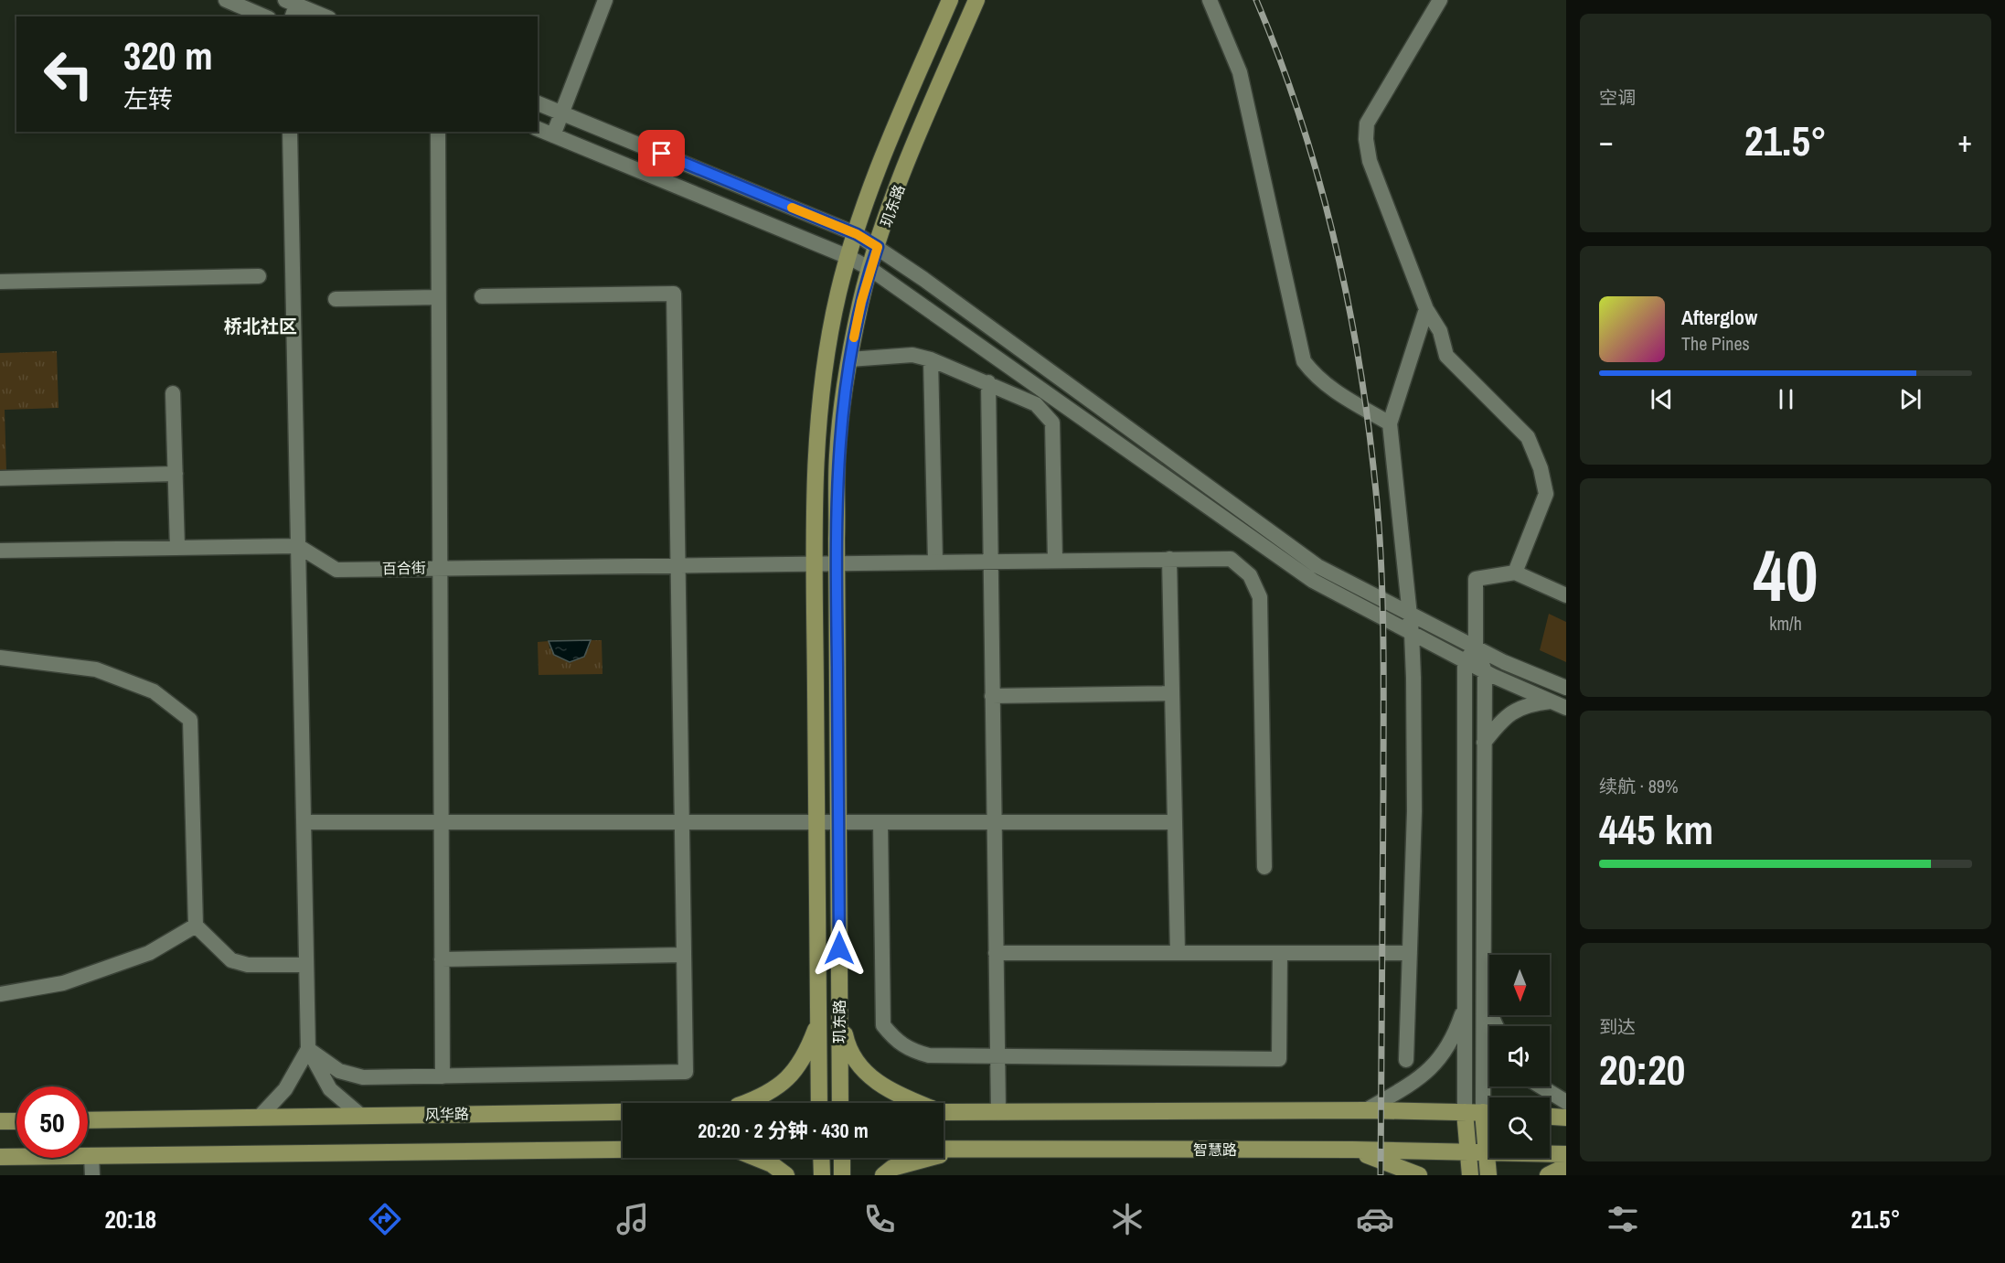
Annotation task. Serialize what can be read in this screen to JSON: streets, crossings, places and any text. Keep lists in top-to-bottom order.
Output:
{
  "streets": {
    "main road": ["玑东路", "风华路", "智慧路"],
    "street": ["百合街"]
  },
  "crossings": [
    ["玑东路", "百合街"]
  ],
  "districts": ["桥北社区"],
  "north": "bottom",
  "page": {
    "tile": [
      "空调",
      ["40", "km/h"],
      ["续航 · 89%", "445 km"],
      ["到达", "20:20"]
    ],
    "turn": ["320 m", "左转"],
    "heat": ["−", "21.5°", "+"],
    "song": ["Afterglow", "The Pines"],
    "limit": "50",
    "trip": "20:20 · 2 分钟 · 430 m",
    "tabs": ["20:18", "21.5°"]
  }
}
